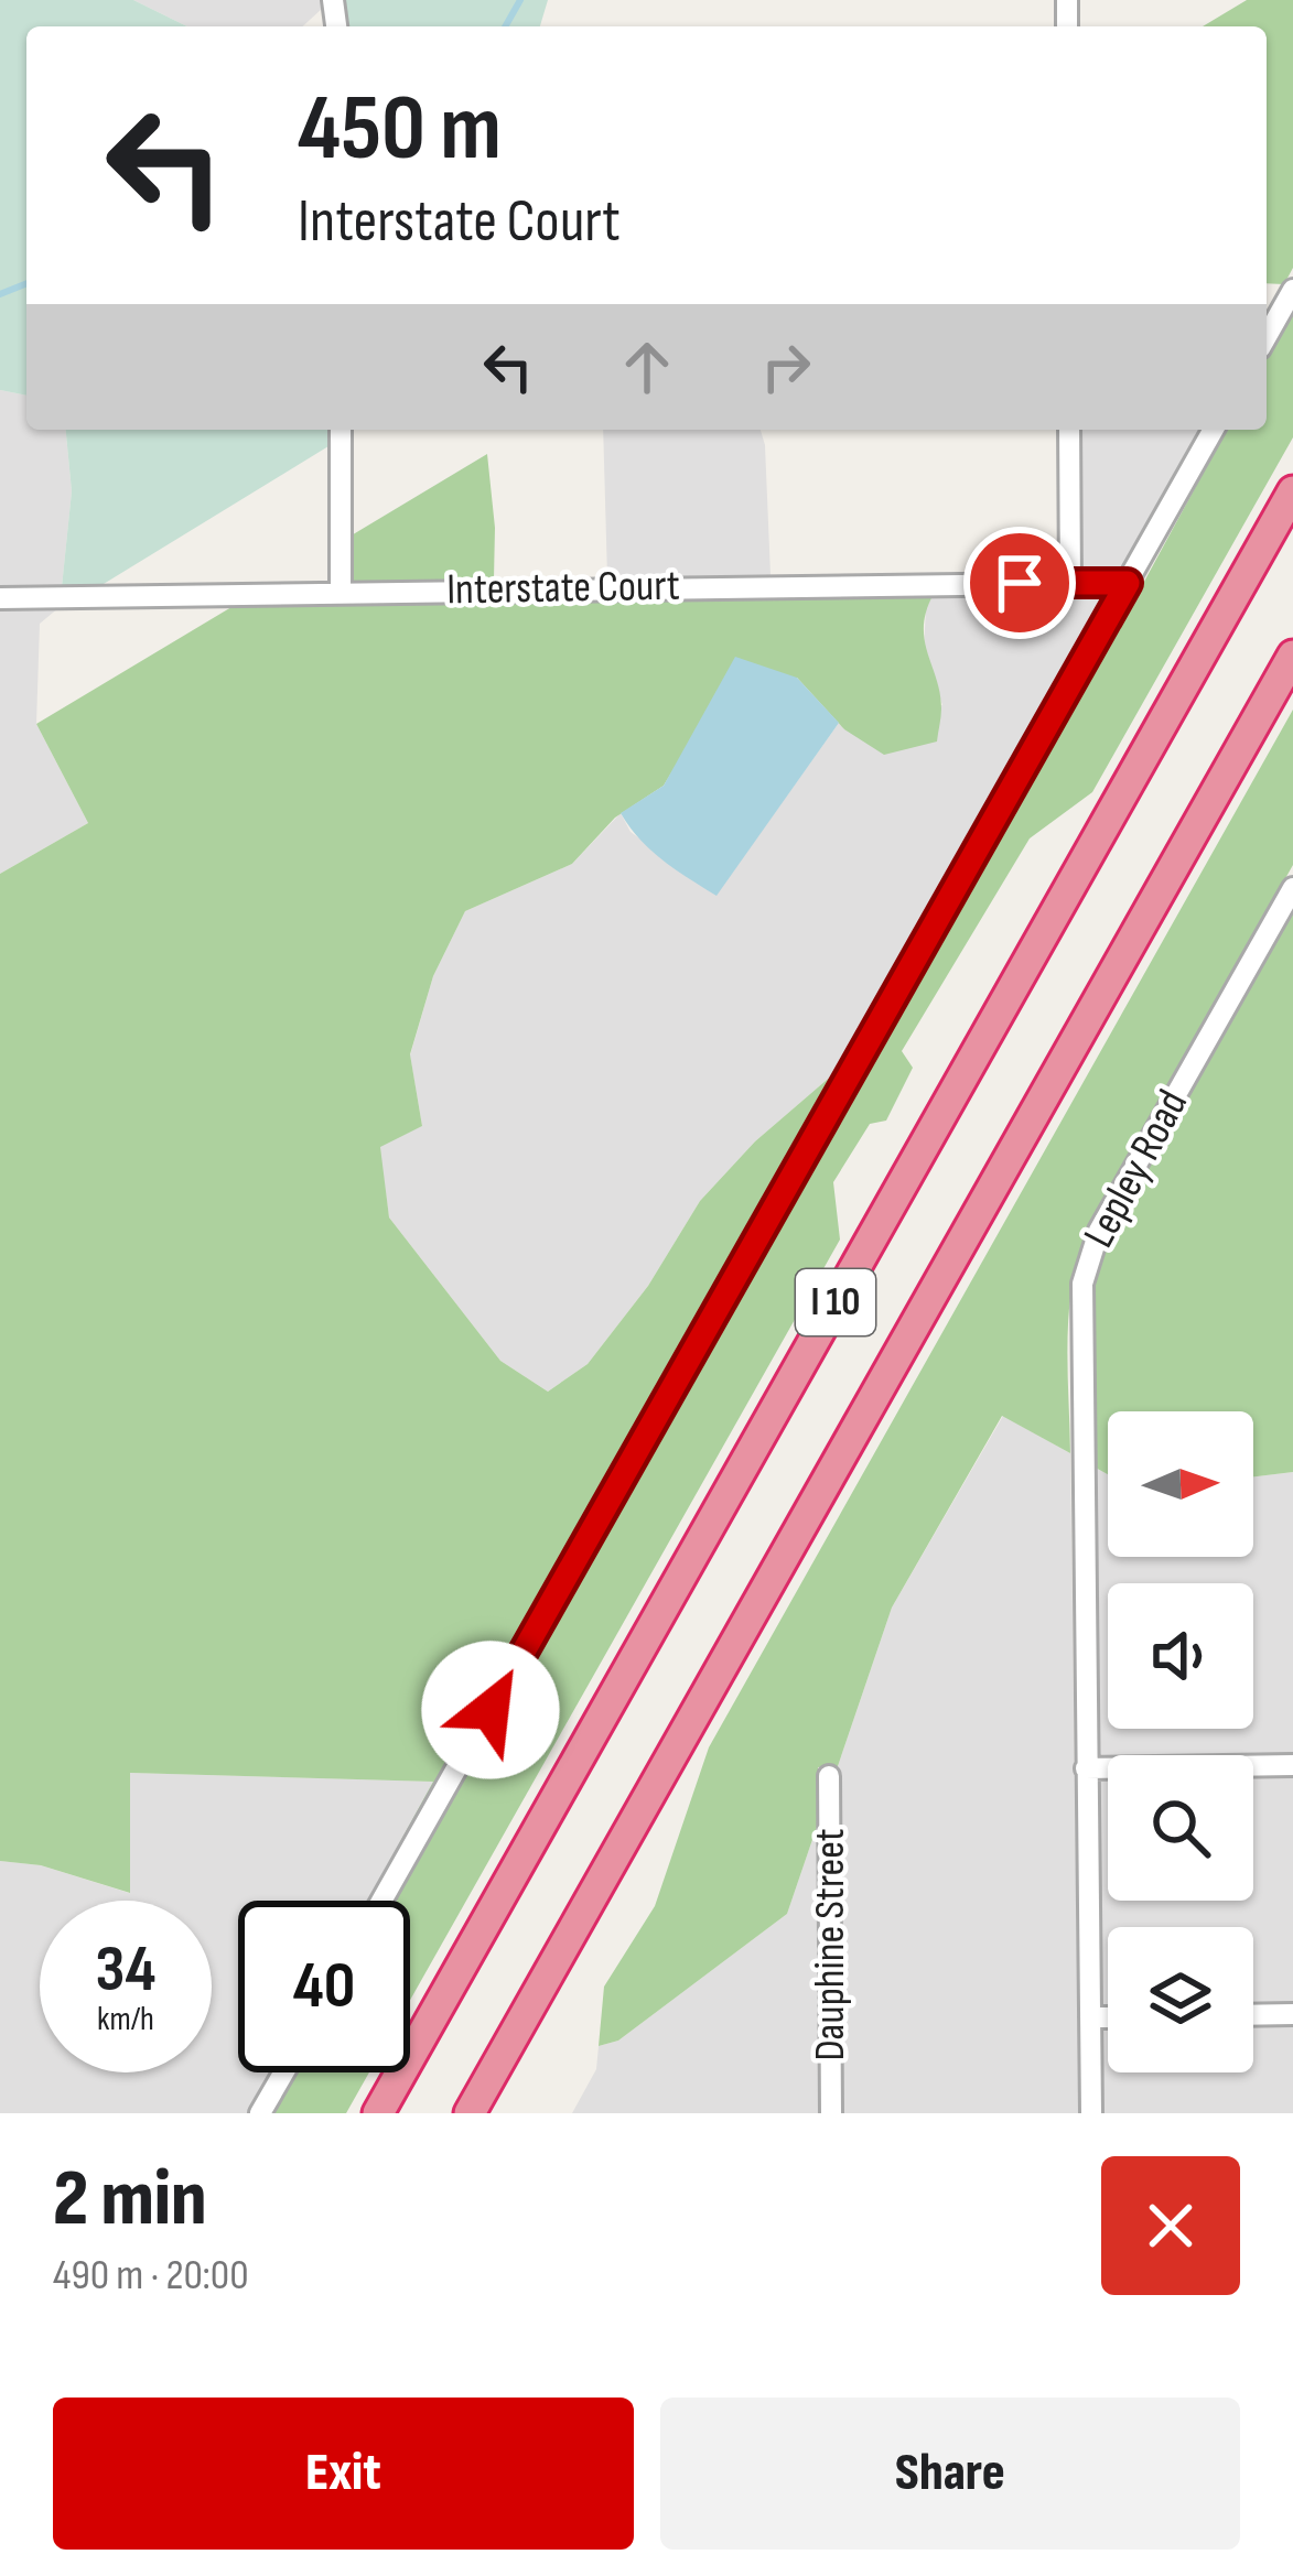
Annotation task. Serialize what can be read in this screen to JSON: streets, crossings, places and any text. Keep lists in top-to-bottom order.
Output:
{
  "streets": {
    "highway": ["I 10"],
    "street": ["Interstate Court", "Lepley Road", "Dauphine Street"]
  },
  "north": "right",
  "page": {
    "turn": ["450 m", "Interstate Court"],
    "speed": "34 km/h",
    "limit": "40",
    "heading": ["2 min", "490 m · 20:00"],
    "buttons": ["Exit", "Share"]
  }
}
